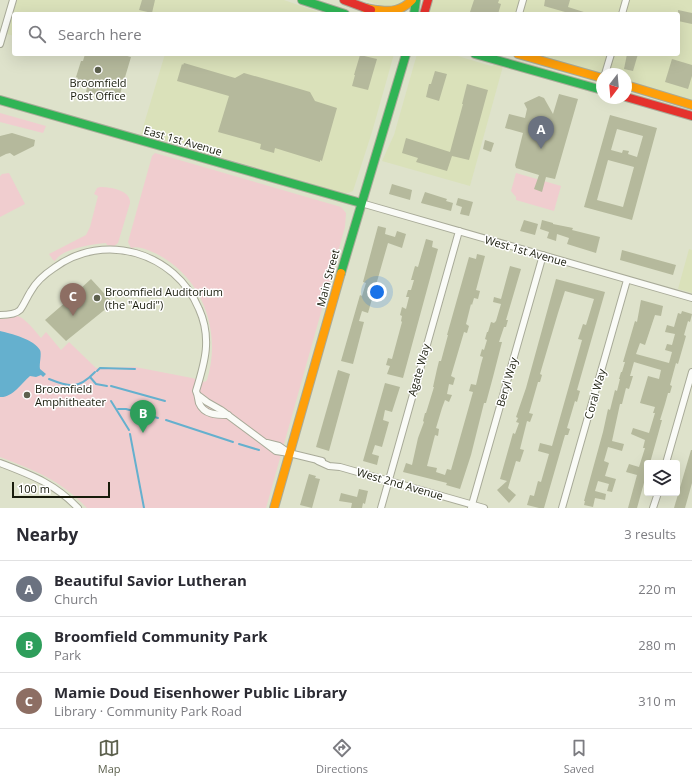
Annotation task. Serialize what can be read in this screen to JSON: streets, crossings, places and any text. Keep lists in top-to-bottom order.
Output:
{
  "streets": {
    "main road": ["East 1st Avenue", "Main Street"],
    "street": [
      "West 1st Avenue",
      "Agate Way",
      "Beryl Way",
      "Coral Way",
      "West 2nd Avenue"
    ]
  },
  "crossings": [
    ["East 1st Avenue", "West 1st Avenue"],
    ["East 1st Avenue", "Main Street"],
    ["West 1st Avenue", "Main Street"],
    ["West 1st Avenue", "Agate Way"],
    ["West 1st Avenue", "Beryl Way"],
    ["West 1st Avenue", "Coral Way"],
    ["Main Street", "West 2nd Avenue"],
    ["Agate Way", "West 2nd Avenue"],
    ["Beryl Way", "West 2nd Avenue"]
  ],
  "places": ["Broomfield Post Office", "Broomfield Auditorium (the \"Audi\")", "Broomfield Amphitheater"],
  "scale_bar": "100 m",
  "north": "bottom",
  "page": {
    "search": "Search here",
    "pins": ["A", "C", "B"],
    "scale": "100 m",
    "heading": ["Nearby", "3 results"],
    "list": [
      {
        "mark": "A",
        "name": "Beautiful Savior Lutheran",
        "note": "Church",
        "value": "220 m"
      },
      {
        "mark": "B",
        "name": "Broomfield Community Park",
        "note": "Park",
        "value": "280 m"
      },
      {
        "mark": "C",
        "name": "Mamie Doud Eisenhower Public Library",
        "note": "Library · Community Park Road",
        "value": "310 m"
      }
    ],
    "nav": ["Map", "Directions", "Saved"]
  }
}
